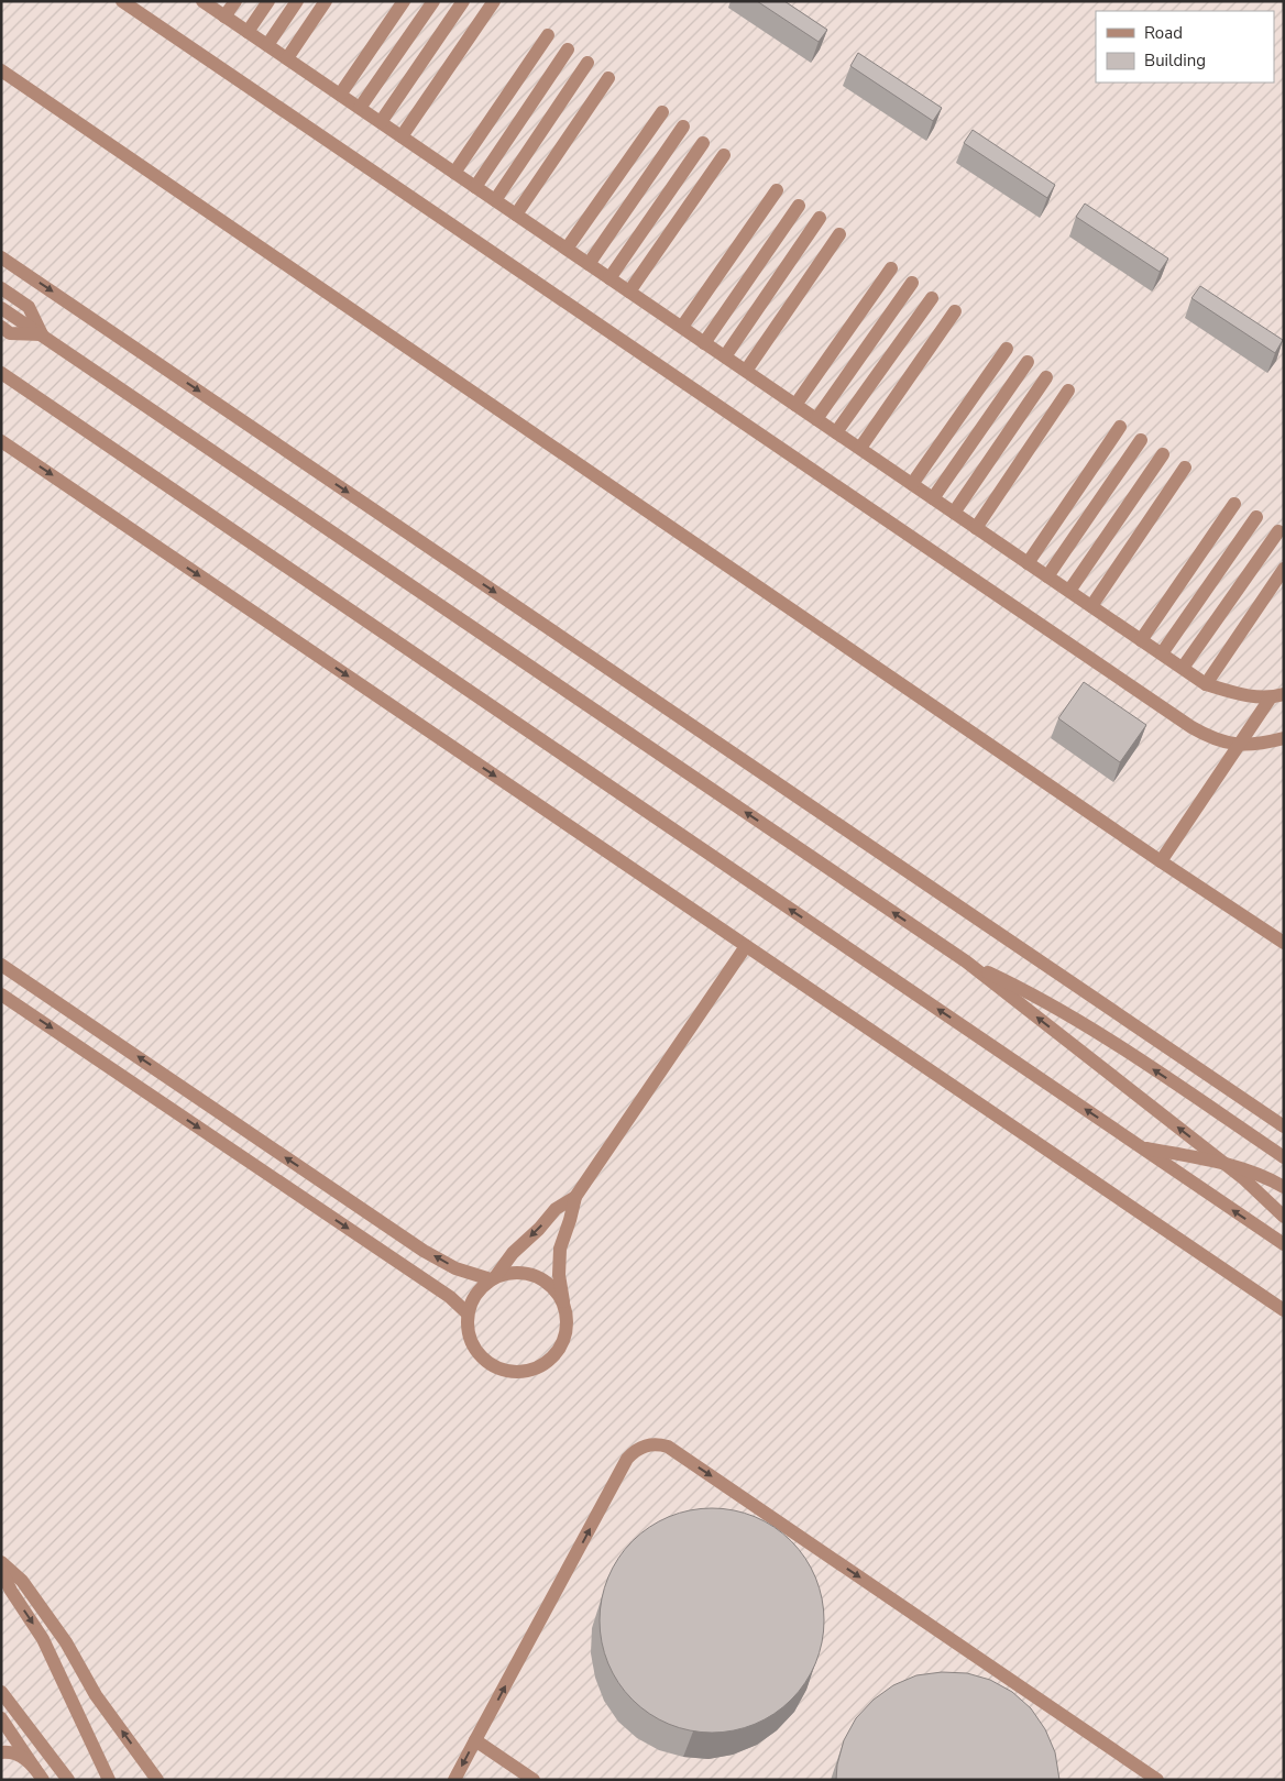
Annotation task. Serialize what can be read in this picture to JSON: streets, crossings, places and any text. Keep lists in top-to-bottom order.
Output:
{
  "legend": ["Road", "Building"]
}
